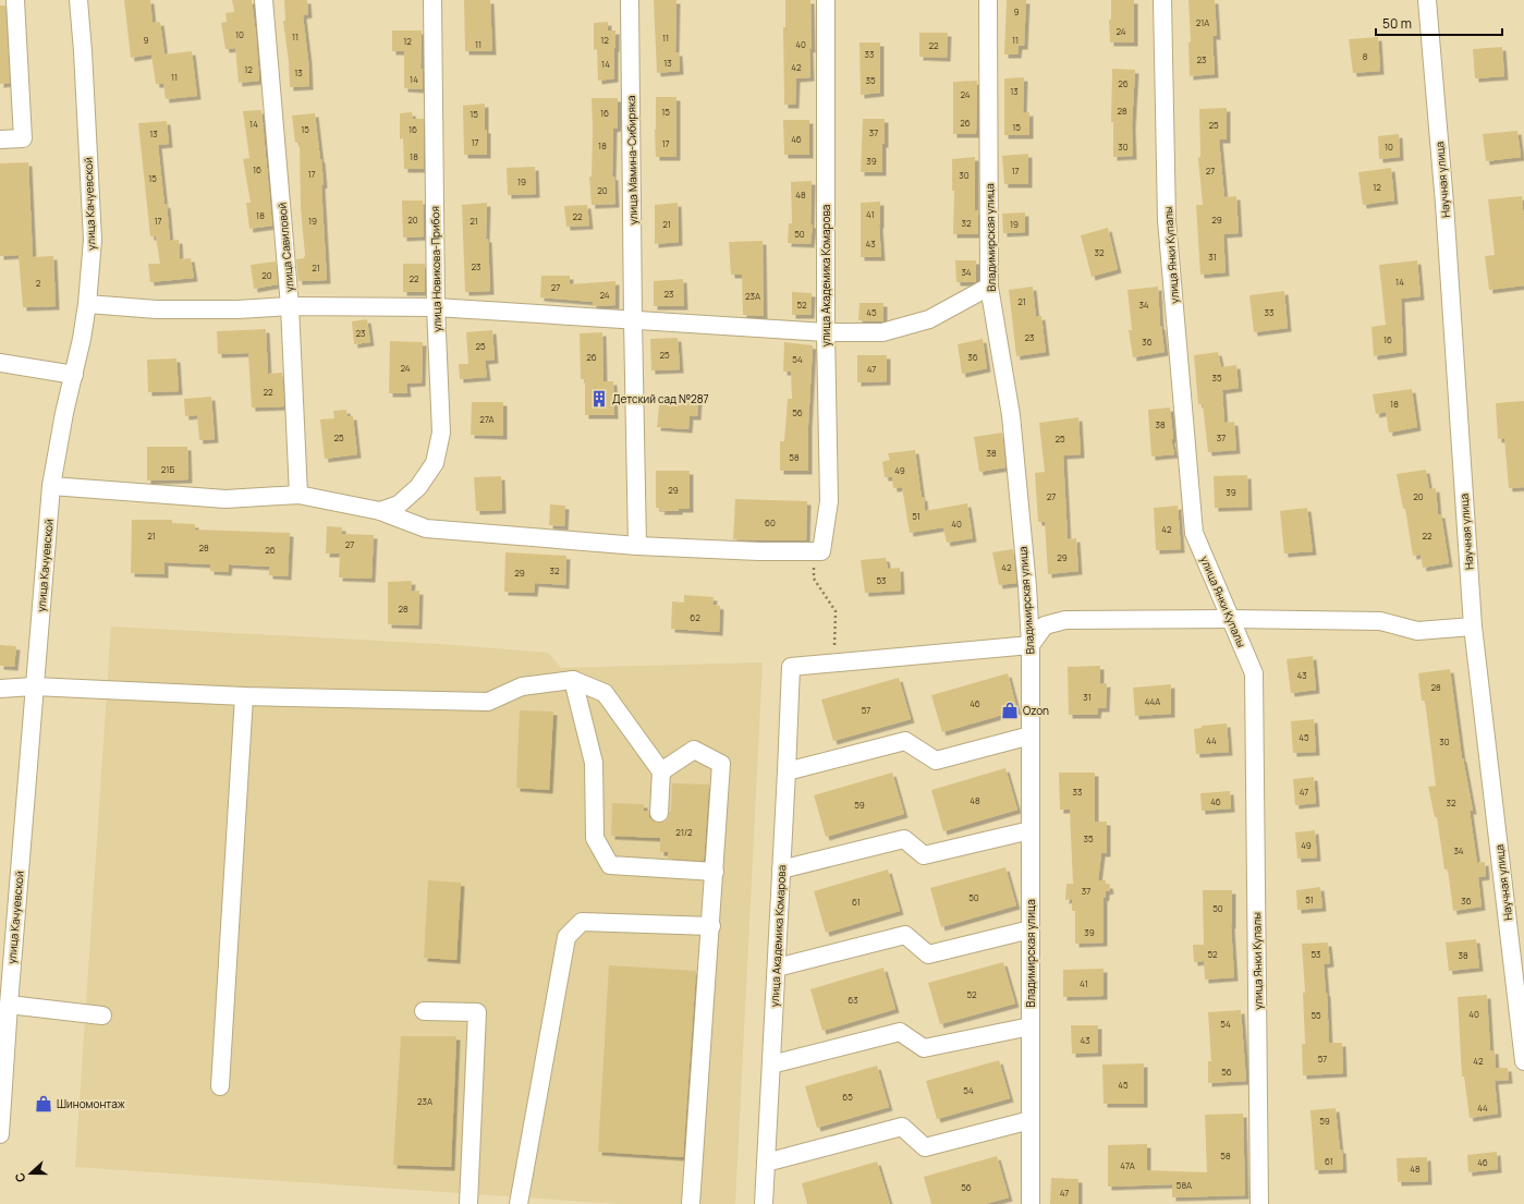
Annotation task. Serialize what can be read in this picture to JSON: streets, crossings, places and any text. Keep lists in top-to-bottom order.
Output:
{
  "streets": {
    "street": [
      "улица Мамина-Сибиряка",
      "Научная улица",
      "улица Качуевской",
      "Владимирская улица",
      "улица Савиловой",
      "улица Янки Купалы",
      "улица Новикова-Прибоя",
      "улица Академика Комарова"
    ]
  },
  "places": {
    "building": ["Детский сад №287"],
    "shop": ["Ozon", "Шиномонтаж"]
  },
  "house_numbers": [
    "9",
    "21А",
    "24",
    "10",
    "11",
    "11",
    "9",
    "12",
    "11",
    "12",
    "11",
    "40",
    "22",
    "33",
    "8",
    "23",
    "13",
    "14",
    "42",
    "12",
    "13",
    "11",
    "14",
    "35",
    "26",
    "13",
    "24",
    "28",
    "15",
    "16",
    "15",
    "26",
    "14",
    "25",
    "15",
    "15",
    "16",
    "37",
    "13",
    "46",
    "17",
    "17",
    "18",
    "30",
    "10",
    "18",
    "39",
    "16",
    "17",
    "27",
    "17",
    "30",
    "15",
    "19",
    "12",
    "20",
    "48",
    "41",
    "18",
    "22",
    "20",
    "29",
    "17",
    "19",
    "21",
    "32",
    "21",
    "19",
    "50",
    "43",
    "32",
    "31",
    "23",
    "21",
    "34",
    "20",
    "22",
    "14",
    "2",
    "27",
    "23",
    "24",
    "23А",
    "21",
    "52",
    "34",
    "45",
    "33",
    "23",
    "23",
    "16",
    "36",
    "25",
    "25",
    "26",
    "36",
    "54",
    "24",
    "47",
    "35",
    "22",
    "18",
    "56",
    "27А",
    "38",
    "25",
    "37",
    "25",
    "38",
    "58",
    "21Б",
    "49",
    "29",
    "39",
    "27",
    "20",
    "51",
    "60",
    "40",
    "42",
    "21",
    "22",
    "27",
    "28",
    "26",
    "29",
    "42",
    "32",
    "29",
    "53",
    "28",
    "62",
    "43",
    "28",
    "31",
    "44А",
    "46",
    "57",
    "45",
    "44",
    "30",
    "33",
    "47",
    "48",
    "46",
    "32",
    "59",
    "21/2",
    "35",
    "49",
    "34",
    "37",
    "50",
    "51",
    "36",
    "61",
    "50",
    "39",
    "52",
    "53",
    "38",
    "41",
    "52",
    "63",
    "40",
    "55",
    "54",
    "43",
    "57",
    "42",
    "56",
    "45",
    "54",
    "65",
    "23А",
    "44",
    "59",
    "58",
    "61",
    "46",
    "47А",
    "48",
    "58А",
    "56",
    "47"
  ],
  "scale_bar": "50 m",
  "north": "left"
}
